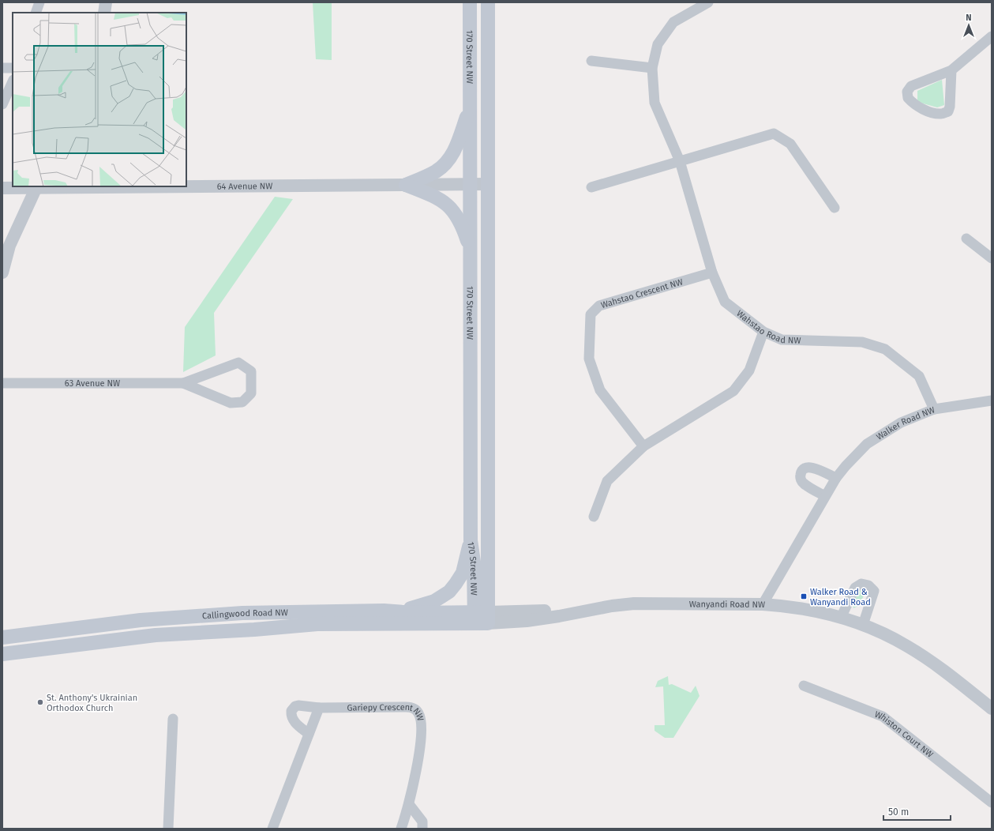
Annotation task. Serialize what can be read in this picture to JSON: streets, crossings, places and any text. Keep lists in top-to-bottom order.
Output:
{
  "streets": {
    "main road": ["170 Street NW", "Callingwood Road NW"],
    "street": [
      "64 Avenue NW",
      "Wahstao Crescent NW",
      "Wahstao Road NW",
      "63 Avenue NW",
      "Walker Road NW",
      "Wanyandi Road NW",
      "Gariepy Crescent NW",
      "Whiston Court NW"
    ]
  },
  "crossings": [
    ["170 Street NW", "64 Avenue NW"],
    ["170 Street NW", "Wanyandi Road NW"],
    ["170 Street NW", "Callingwood Road NW"],
    ["Wahstao Crescent NW", "Wahstao Road NW"],
    ["Wahstao Road NW", "Walker Road NW"],
    ["Walker Road NW", "Wanyandi Road NW"],
    ["Wanyandi Road NW", "Callingwood Road NW"]
  ],
  "places": {
    "transit": ["Walker Road & Wanyandi Road"],
    "other": ["St. Anthony's Ukrainian Orthodox Church"]
  },
  "scale_bar": "50 m",
  "north": "top"
}
